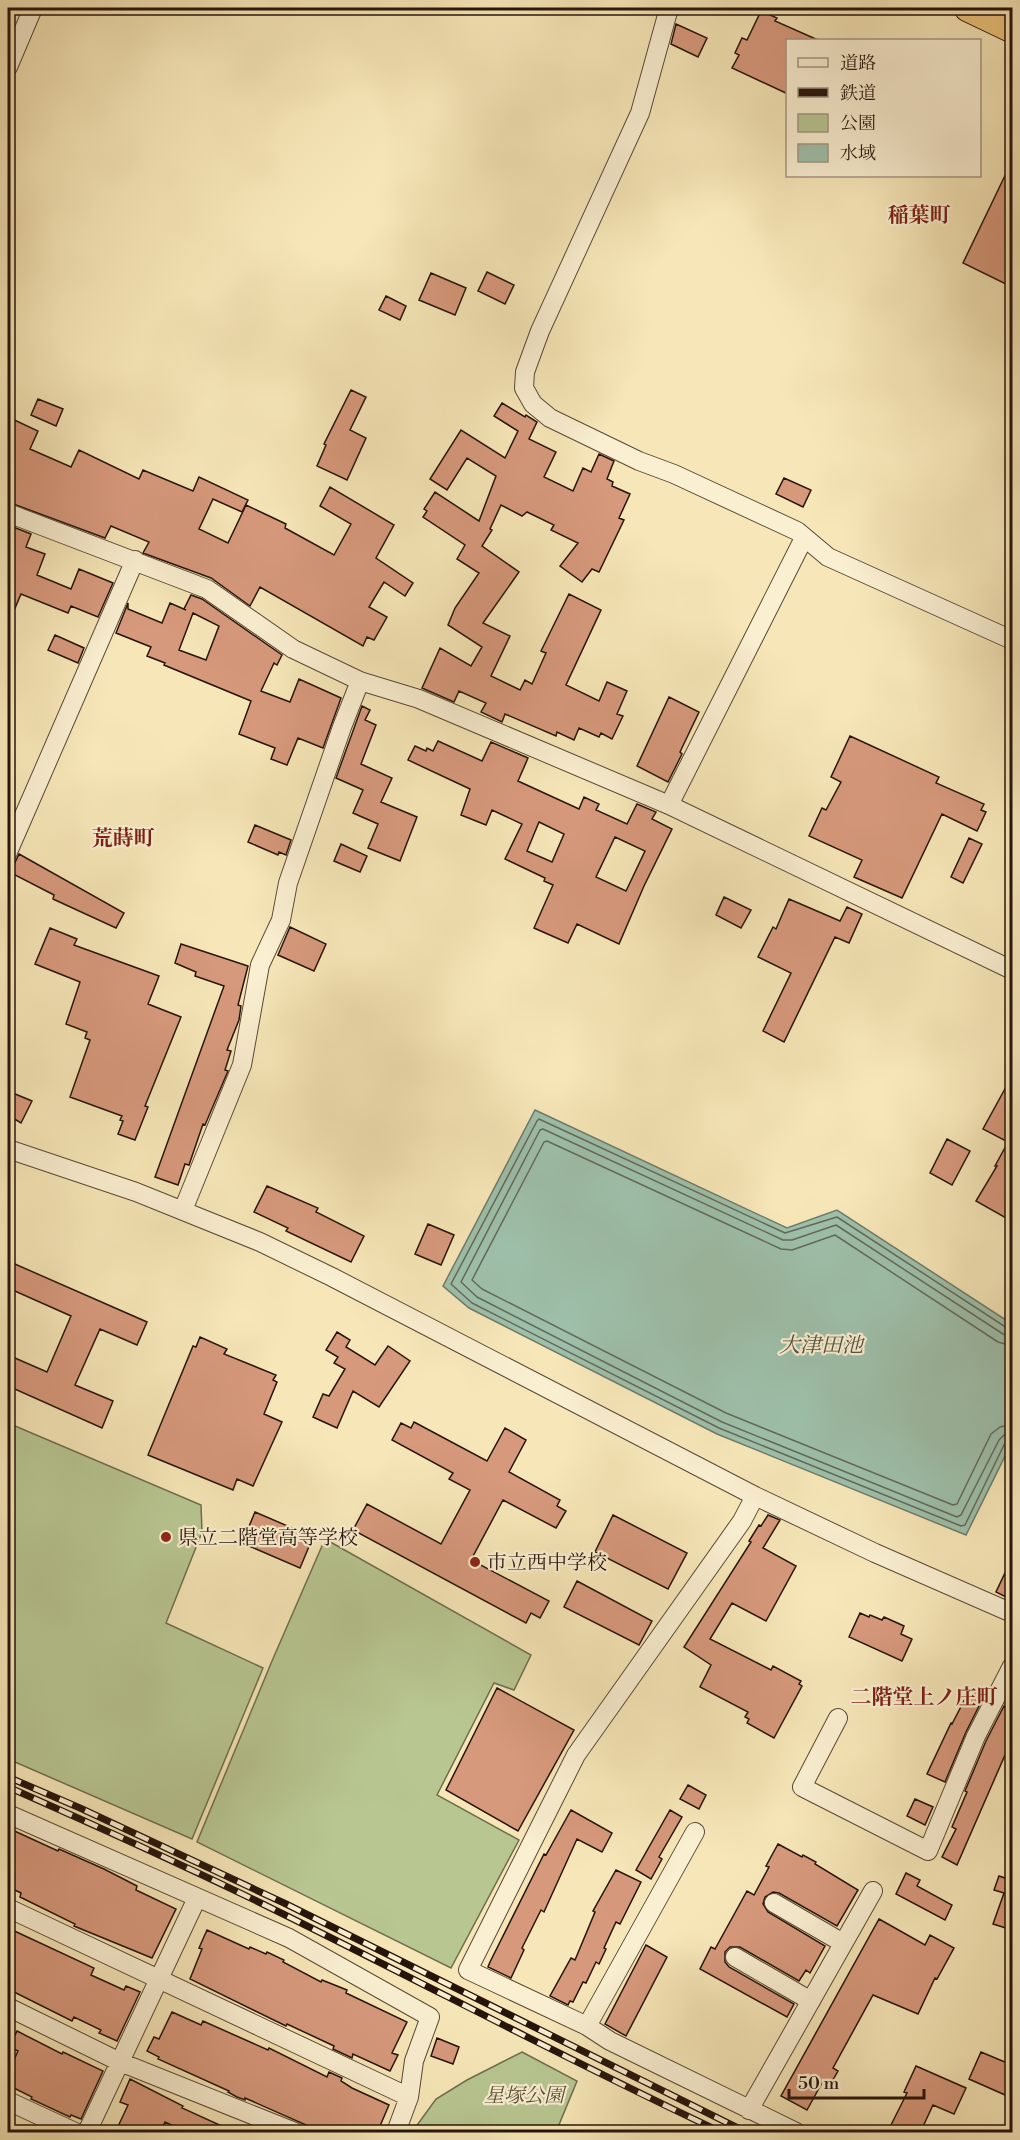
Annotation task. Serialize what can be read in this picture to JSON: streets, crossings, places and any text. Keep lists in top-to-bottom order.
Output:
{
  "districts": ["稲葉町", "荒蒔町", "二階堂上ノ庄町"],
  "water": ["大津田池"],
  "parks": ["星塚公園"],
  "places": ["県立二階堂高等学校", "市立西中学校"],
  "legend": [
    "道路",
    "鉄道",
    "公園",
    "水域"
  ],
  "scale_bar": "50 m"
}
